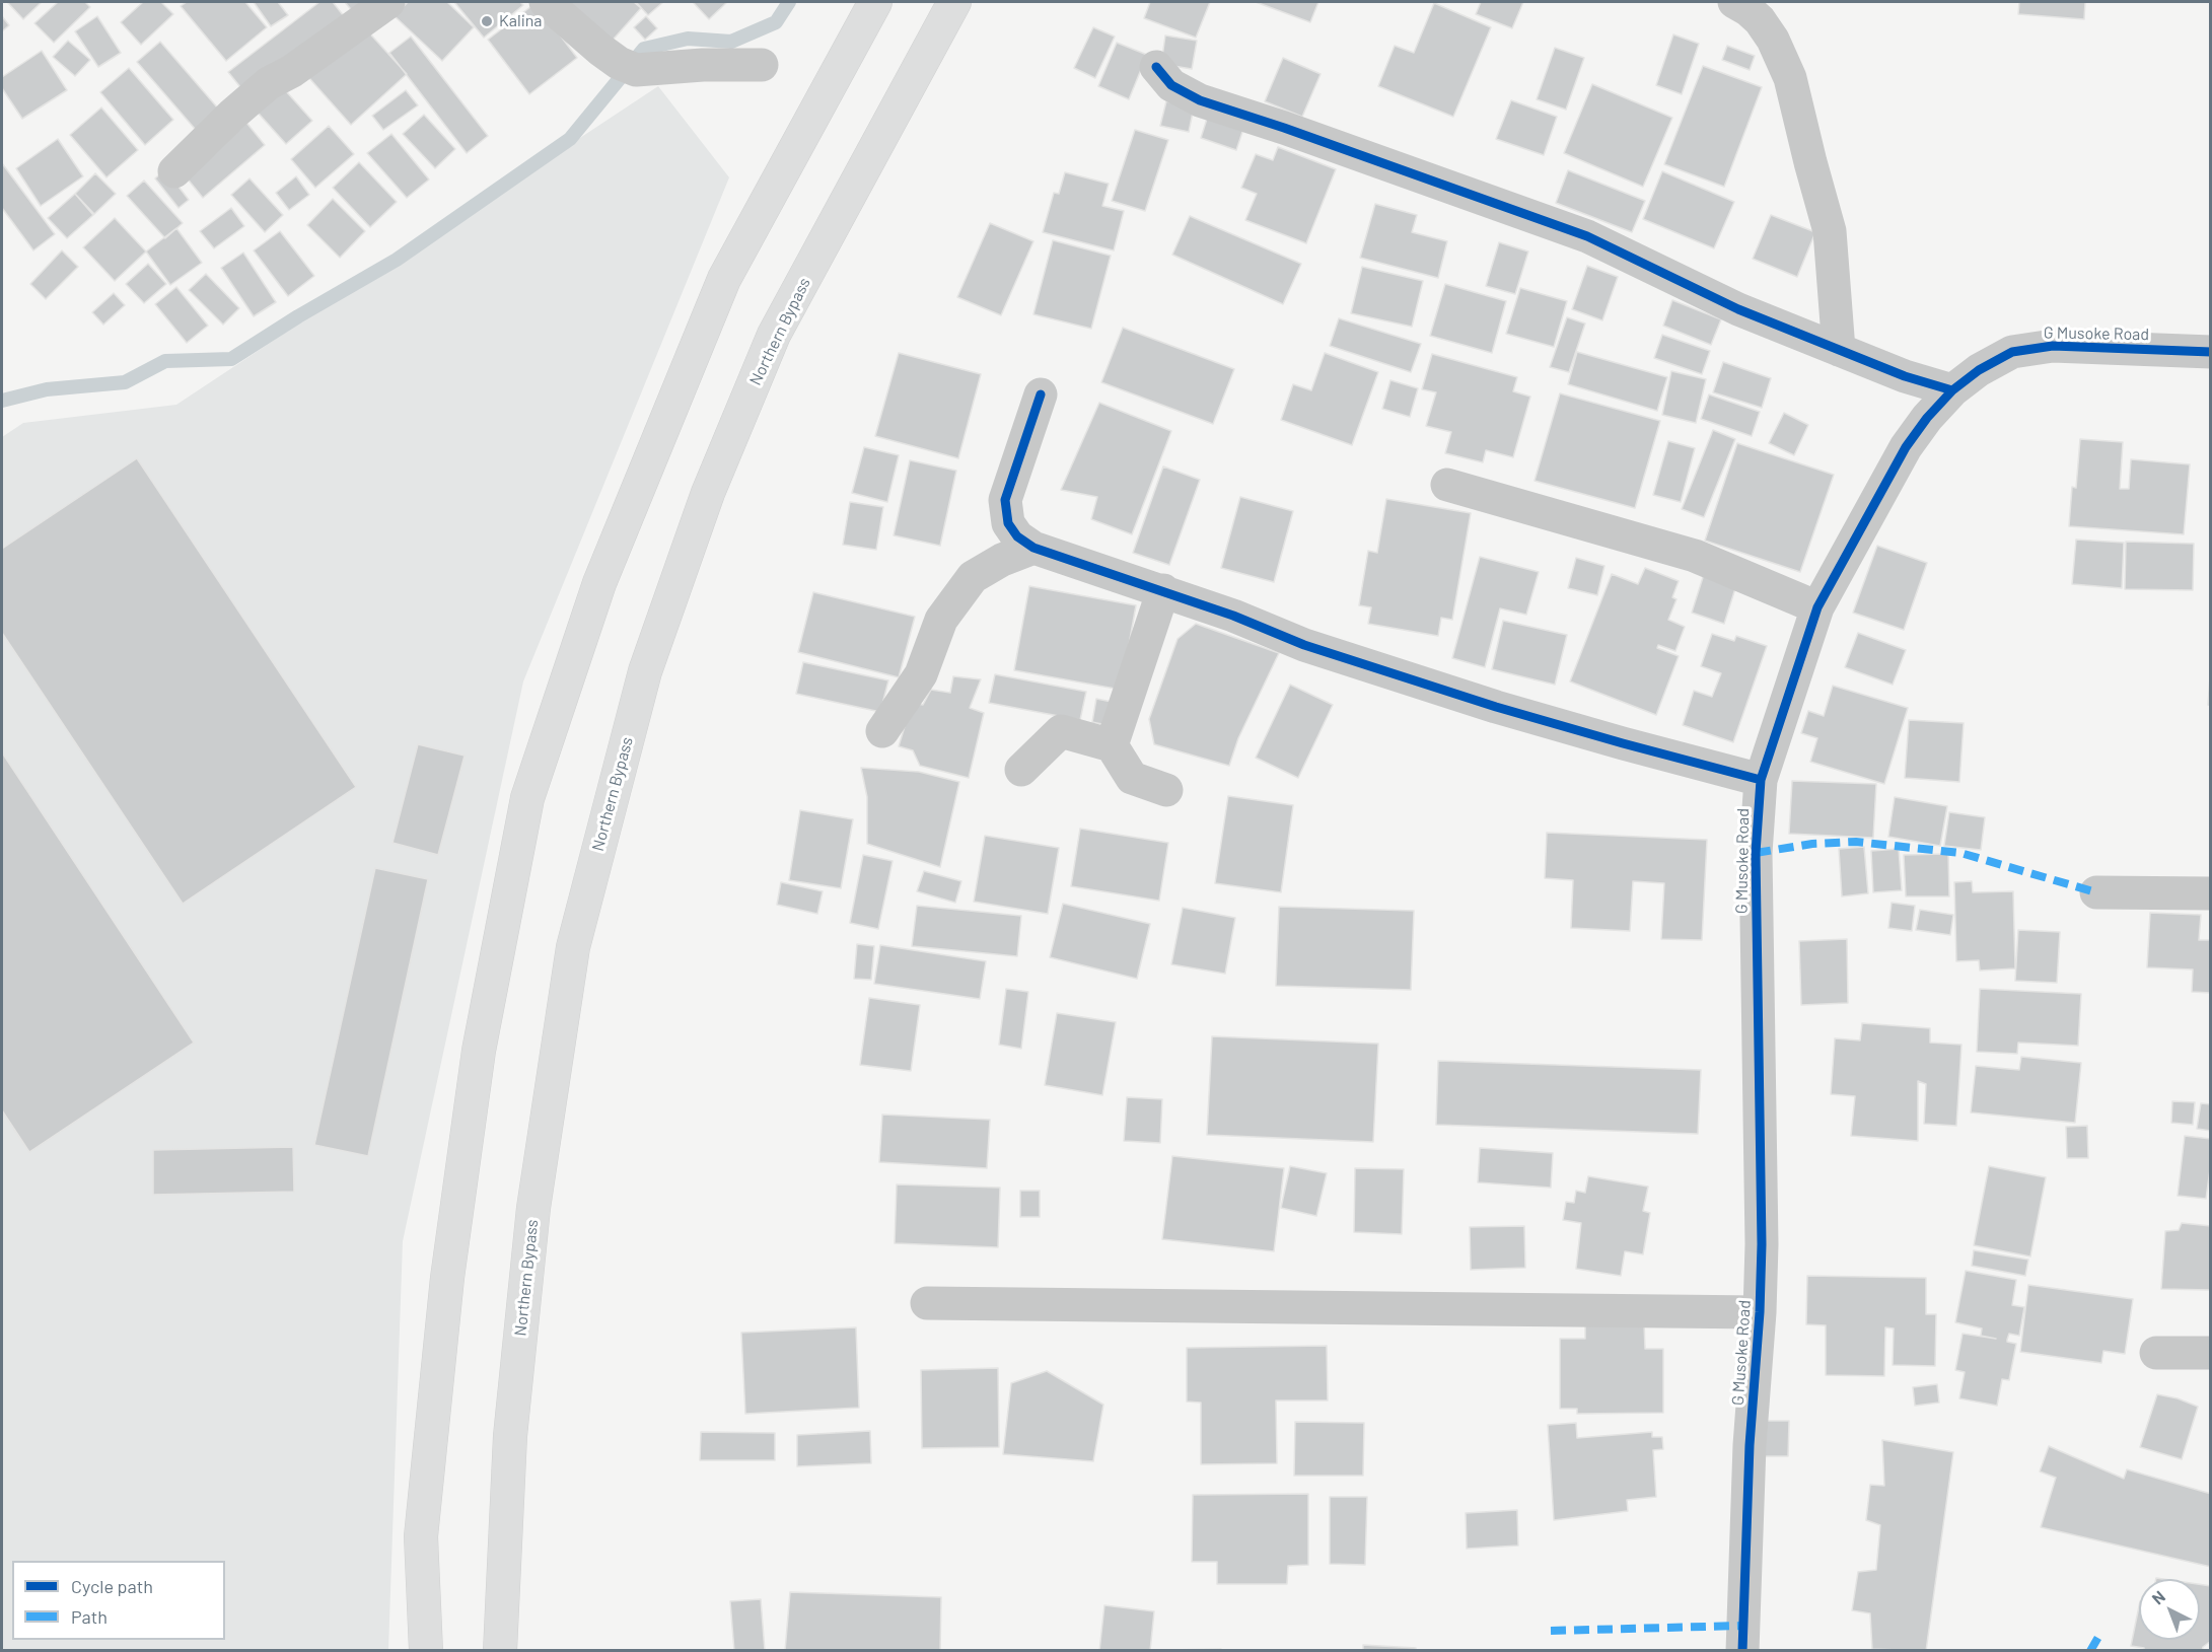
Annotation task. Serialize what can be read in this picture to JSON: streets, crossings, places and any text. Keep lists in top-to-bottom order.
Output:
{
  "streets": {
    "highway": ["Northern Bypass"],
    "street": ["G Musoke Road"]
  },
  "places": ["Kalina"],
  "legend": ["Cycle path", "Path"],
  "north": "top left"
}
